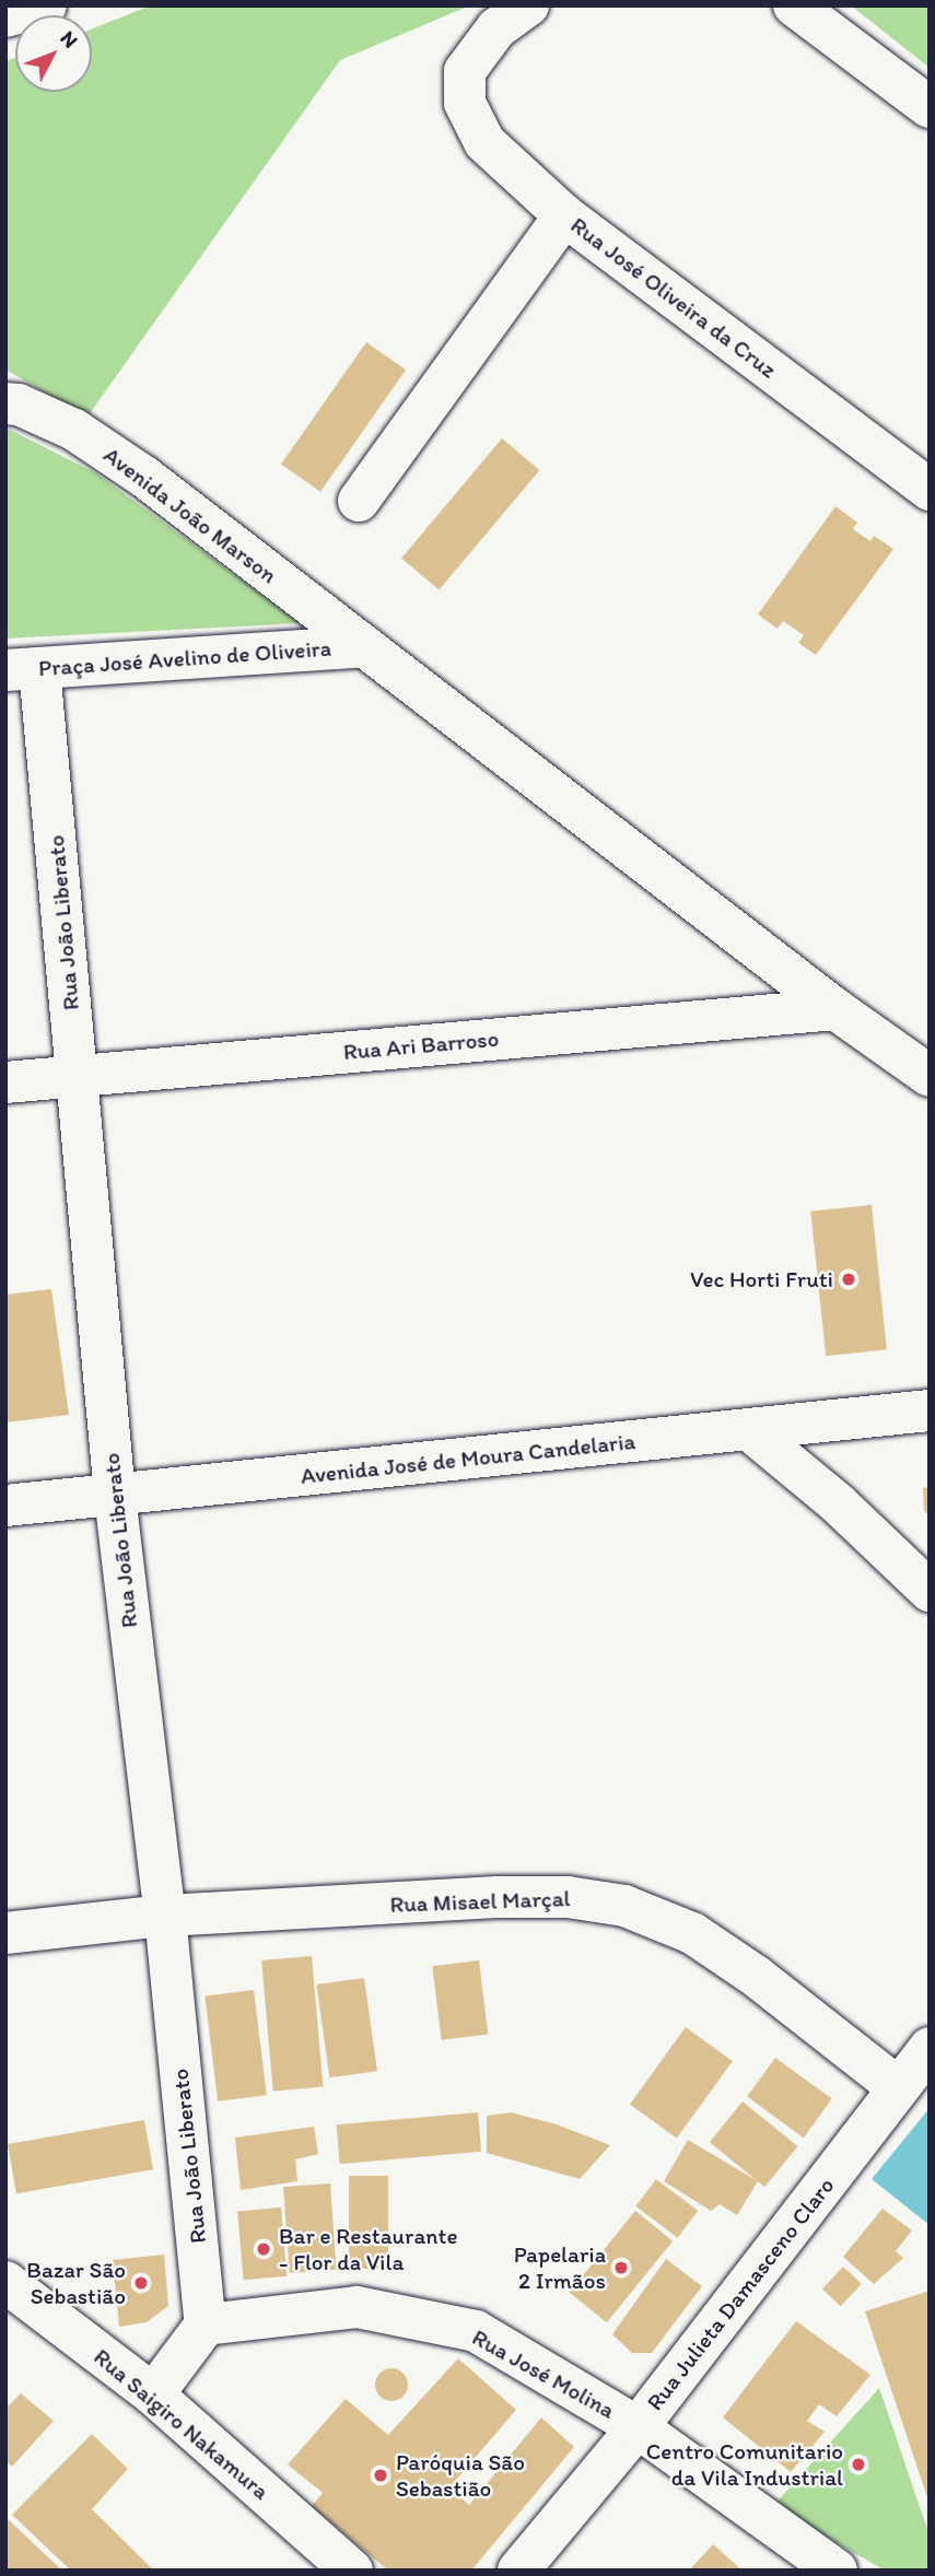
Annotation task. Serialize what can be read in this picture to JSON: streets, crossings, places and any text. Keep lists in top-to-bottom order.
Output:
{
  "streets": {
    "street": [
      "Rua José Oliveira da Cruz",
      "Avenida João Marson",
      "Praça José Avelino de Oliveira",
      "Rua João Liberato",
      "Rua Ari Barroso",
      "Avenida José de Moura Candelaria",
      "Rua Misael Marçal",
      "Rua Julieta Damasceno Claro",
      "Rua José Molina",
      "Rua Saigiro Nakamura"
    ]
  },
  "crossings": [
    ["Avenida João Marson", "Praça José Avelino de Oliveira"],
    ["Avenida João Marson", "Rua Ari Barroso"],
    ["Praça José Avelino de Oliveira", "Rua João Liberato"],
    ["Rua João Liberato", "Rua Ari Barroso"],
    ["Rua João Liberato", "Avenida José de Moura Candelaria"],
    ["Rua João Liberato", "Rua Misael Marçal"],
    ["Rua João Liberato", "Rua José Molina"],
    ["Rua Misael Marçal", "Rua Julieta Damasceno Claro"],
    ["Rua Julieta Damasceno Claro", "Rua José Molina"]
  ],
  "places": [
    "Vec Horti Fruti",
    "Bar e Restaurante - Flor da Vila",
    "Papelaria 2 Irmãos",
    "Bazar São Sebastião",
    "Centro Comunitario da Vila Industrial",
    "Paróquia São Sebastião"
  ],
  "north": "top right"
}
